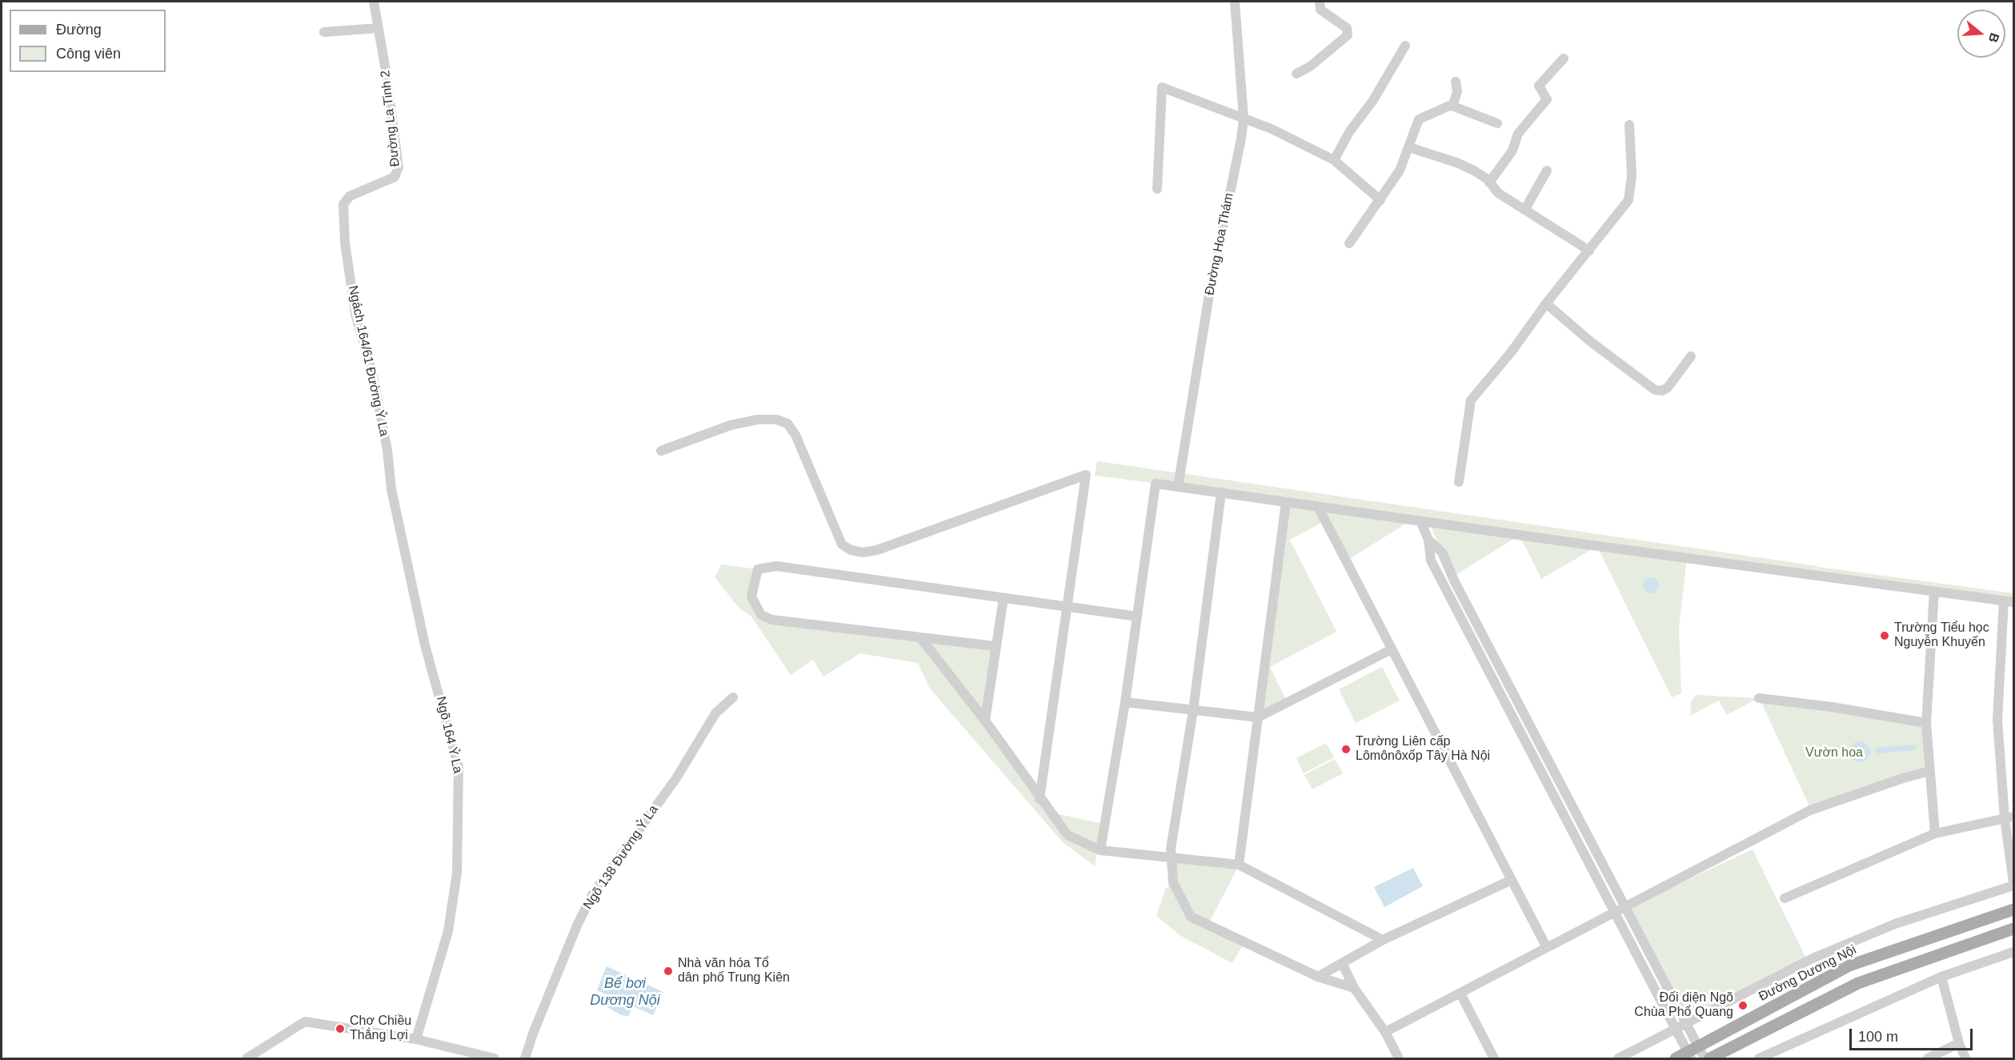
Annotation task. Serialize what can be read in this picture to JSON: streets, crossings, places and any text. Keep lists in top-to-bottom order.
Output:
{
  "streets": {
    "main road": ["Đường Dương Nội"],
    "street": [
      "Đường La Tinh 2",
      "Đường Hoa Thám",
      "Ngách 164/61 Đường Ỷ La",
      "Ngõ 164 Ỷ La",
      "Ngõ 138 Đường Ỷ La"
    ]
  },
  "crossings": [
    ["Đường La Tinh 2", "Ngách 164/61 Đường Ỷ La"],
    ["Ngách 164/61 Đường Ỷ La", "Ngõ 164 Ỷ La"]
  ],
  "water": ["Bể bơi Dương Nội"],
  "parks": ["Vườn hoa"],
  "places": [
    "Trường Tiểu học Nguyễn Khuyến",
    "Trường Liên cấp Lômônôxốp Tây Hà Nội",
    "Nhà văn hóa Tổ dân phố Trung Kiên",
    "Đối diện Ngõ Chùa Phổ Quang",
    "Chợ Chiều Thắng Lợi"
  ],
  "legend": ["Đường", "Công viên"],
  "scale_bar": "100 m",
  "north": "right"
}
